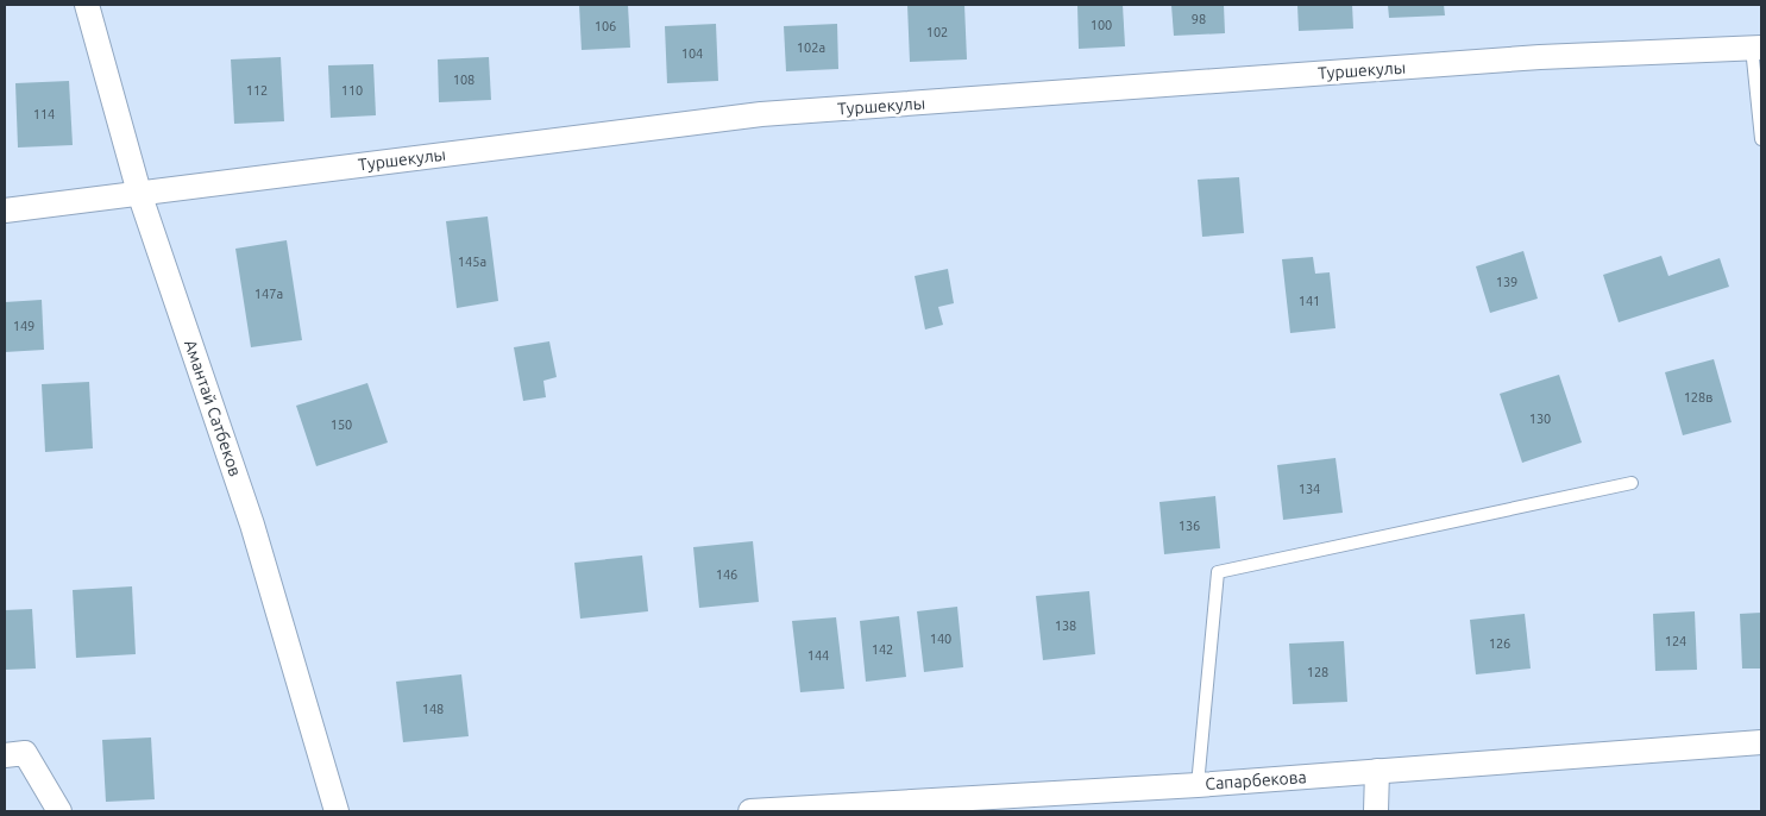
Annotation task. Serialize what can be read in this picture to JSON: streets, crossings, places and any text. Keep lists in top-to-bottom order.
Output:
{
  "streets": {
    "street": ["Туршекулы", "Амантай Сатбеков", "Сапарбекова"]
  },
  "crossings": [
    ["Туршекулы", "Амантай Сатбеков"]
  ],
  "house_numbers": [
    "98",
    "100",
    "106",
    "102",
    "102а",
    "104",
    "108",
    "112",
    "110",
    "114",
    "145а",
    "139",
    "147а",
    "141",
    "149",
    "128в",
    "130",
    "150",
    "134",
    "136",
    "146",
    "138",
    "140",
    "124",
    "126",
    "142",
    "144",
    "128",
    "148"
  ]
}
